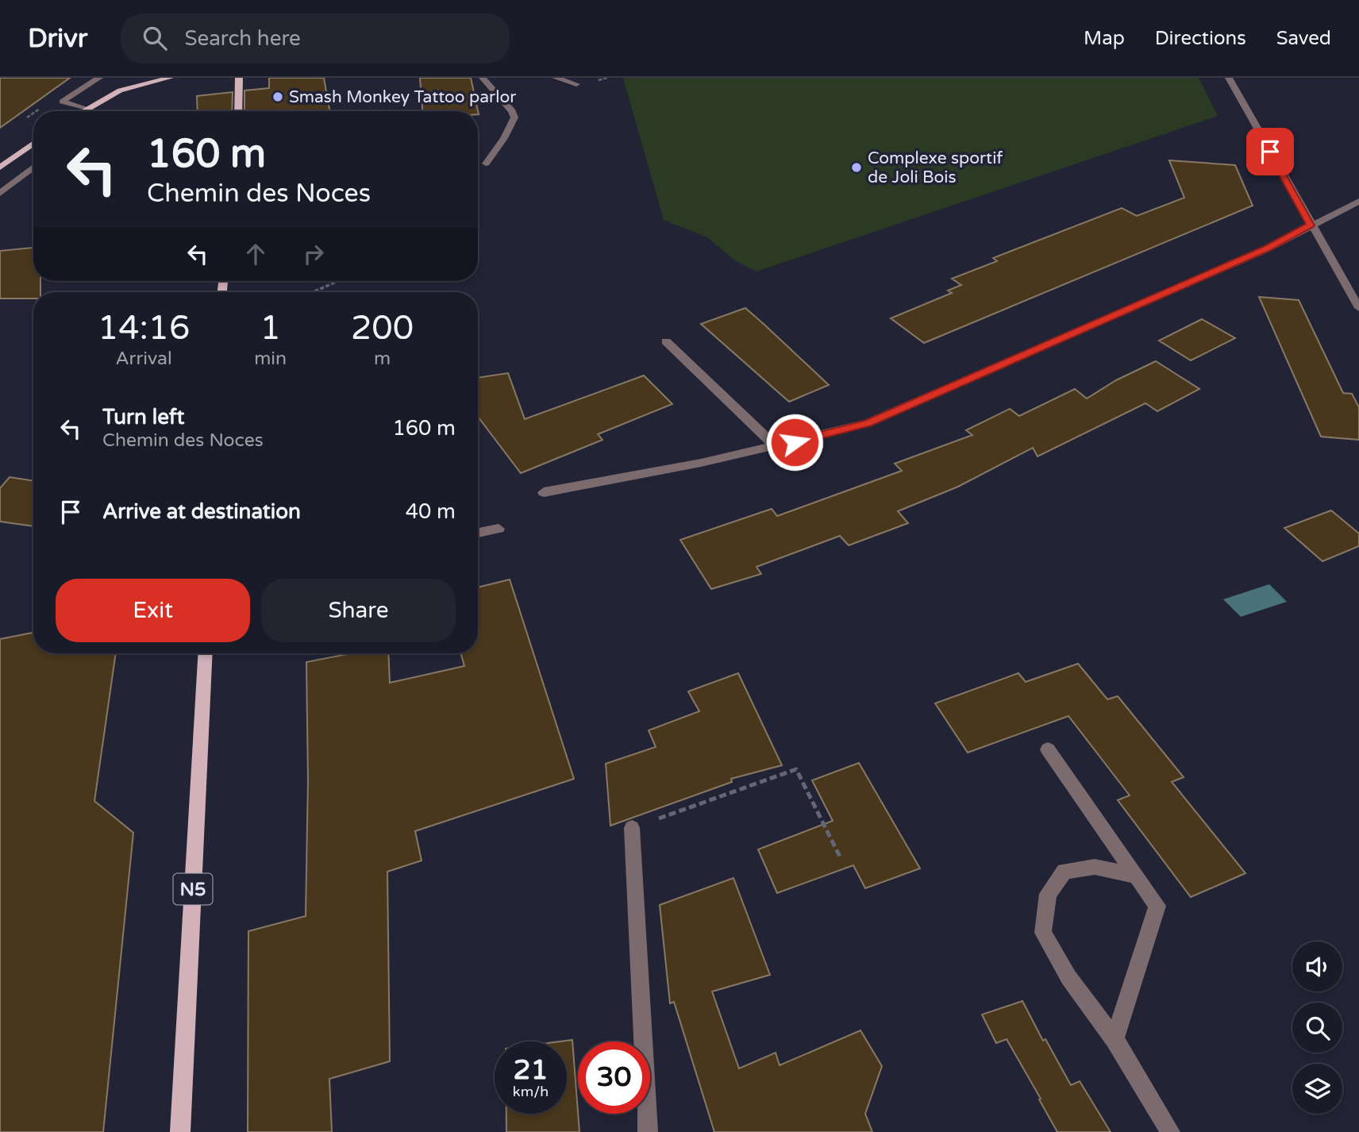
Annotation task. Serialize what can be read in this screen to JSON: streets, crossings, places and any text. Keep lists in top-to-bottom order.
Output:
{
  "streets": {
    "main road": ["N5"]
  },
  "places": ["Smash Monkey Tattoo parlor", "Complexe sportif de Joli Bois"],
  "page": {
    "header": "Drivr",
    "search": "Search here",
    "nav": ["Map", "Directions", "Saved"],
    "turn": ["160 m", "Chemin des Noces"],
    "eta": [
      "14:16",
      "Arrival",
      "1",
      "min",
      "200",
      "m"
    ],
    "list": [
      {
        "name": "Turn left",
        "note": "Chemin des Noces",
        "value": "160 m"
      },
      {
        "name": "Arrive at destination",
        "value": "40 m"
      }
    ],
    "buttons": ["Exit", "Share"],
    "speed": "21 km/h",
    "limit": "30"
  }
}
